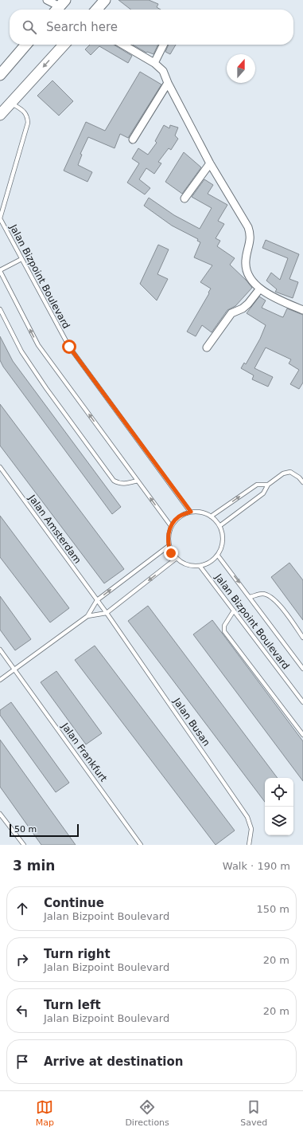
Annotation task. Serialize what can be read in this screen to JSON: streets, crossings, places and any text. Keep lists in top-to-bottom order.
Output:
{
  "streets": {
    "lane": [
      "Jalan Bizpoint Boulevard",
      "Jalan Amsterdam",
      "Jalan Busan",
      "Jalan Frankfurt"
    ]
  },
  "crossings": [
    ["Jalan Amsterdam", "Jalan Busan"]
  ],
  "scale_bar": "50 m",
  "north": "top",
  "page": {
    "search": "Search here",
    "scale": "50 m",
    "heading": ["3 min", "Walk · 190 m"],
    "list": [
      ["Continue", "Jalan Bizpoint Boulevard", "150 m"],
      ["Turn right", "Jalan Bizpoint Boulevard", "20 m"],
      ["Turn left", "Jalan Bizpoint Boulevard", "20 m"],
      "Arrive at destination"
    ],
    "nav": ["Map", "Directions", "Saved"]
  }
}
